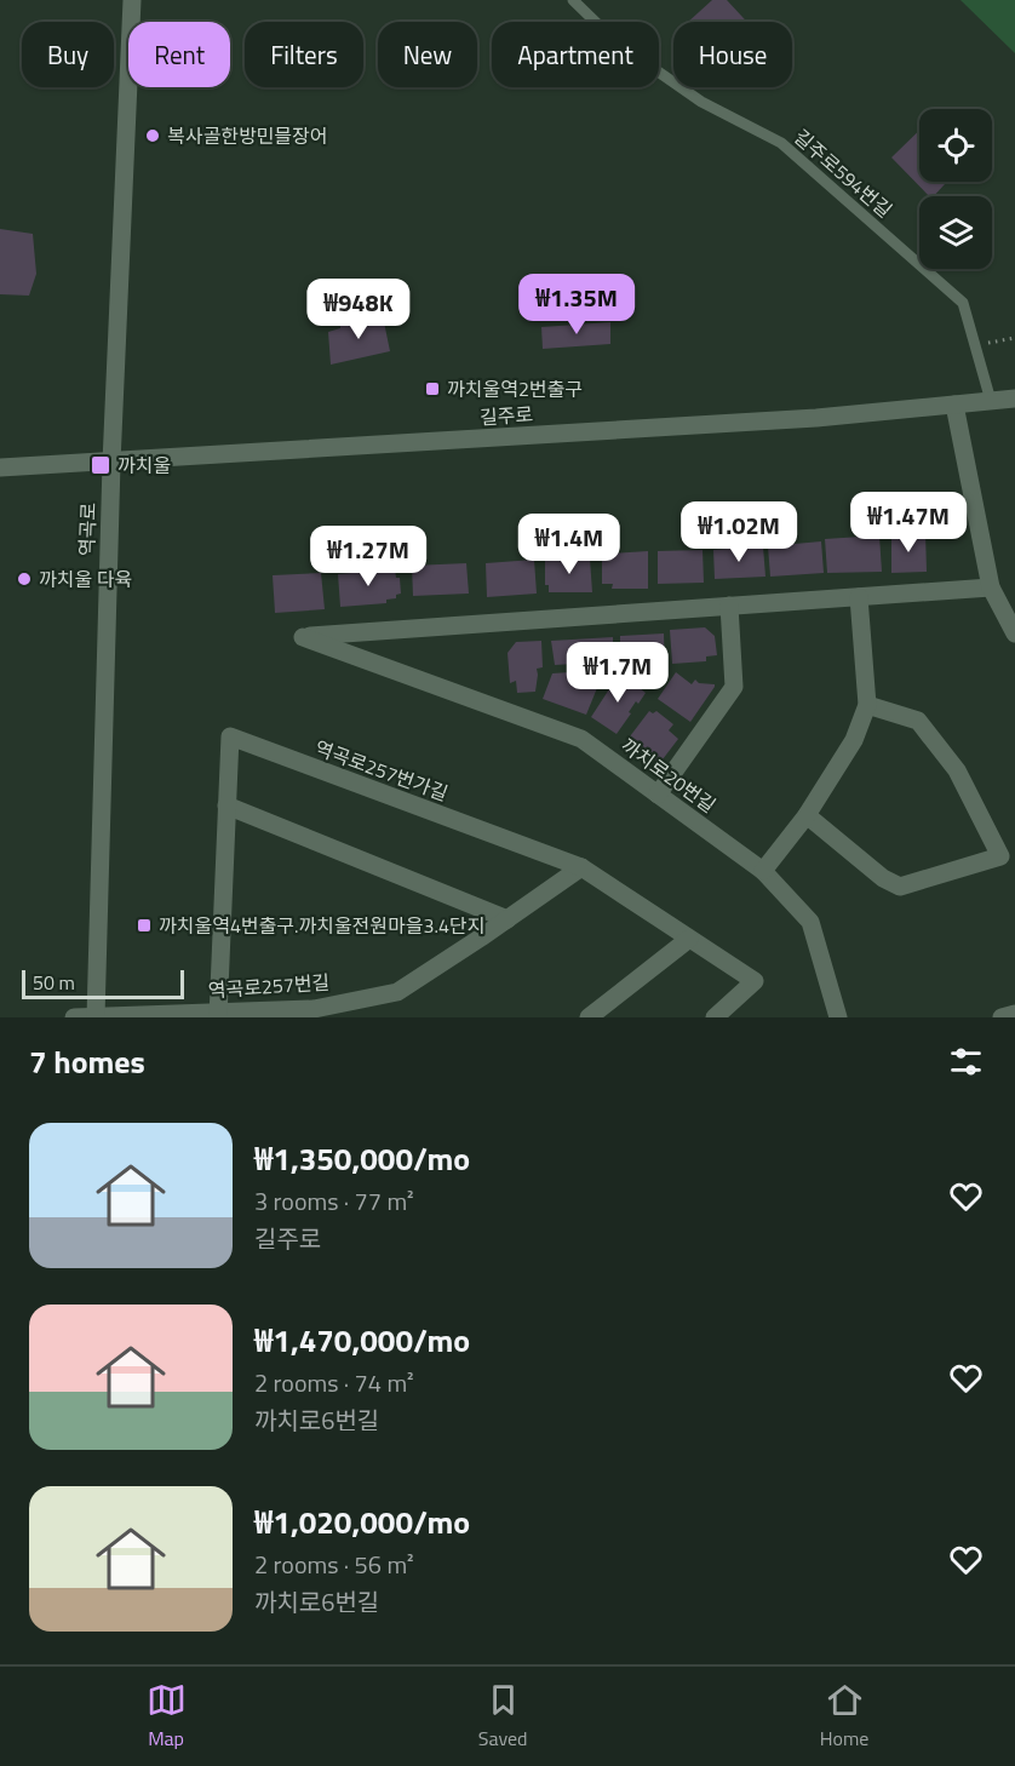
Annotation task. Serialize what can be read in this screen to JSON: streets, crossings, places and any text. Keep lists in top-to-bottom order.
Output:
{
  "streets": {
    "street": [
      "길주로",
      "역곡로",
      "역곡로257번가길",
      "까치로20번길",
      "역곡로257번길"
    ],
    "lane": ["길주로594번길"]
  },
  "crossings": [
    ["길주로594번길", "길주로"],
    ["길주로", "역곡로"],
    ["역곡로", "역곡로257번길"],
    ["역곡로257번가길", "역곡로257번길"]
  ],
  "places": {
    "other": ["복사골한방민믈장어", "까치울 다육"],
    "transit": ["까치울역2번출구", "까치울", "까치울역4번출구.까치울전원마을3.4단지"]
  },
  "scale_bar": "50 m",
  "page": {
    "chip": [
      "Buy",
      "Rent",
      "Filters",
      "New",
      "Apartment",
      "House"
    ],
    "price": [
      "₩1.35M",
      "₩948K",
      "₩1.47M",
      "₩1.02M",
      "₩1.4M",
      "₩1.27M",
      "₩1.7M"
    ],
    "scale": "50 m",
    "heading": "7 homes",
    "list": [
      {
        "name": "₩1,350,000/mo",
        "note": "3 rooms · 77 m² · 길주로"
      },
      {
        "name": "₩1,470,000/mo",
        "note": "2 rooms · 74 m² · 까치로6번길"
      },
      {
        "name": "₩1,020,000/mo",
        "note": "2 rooms · 56 m² · 까치로6번길"
      }
    ],
    "tabs": ["Map", "Saved", "Home"]
  }
}
